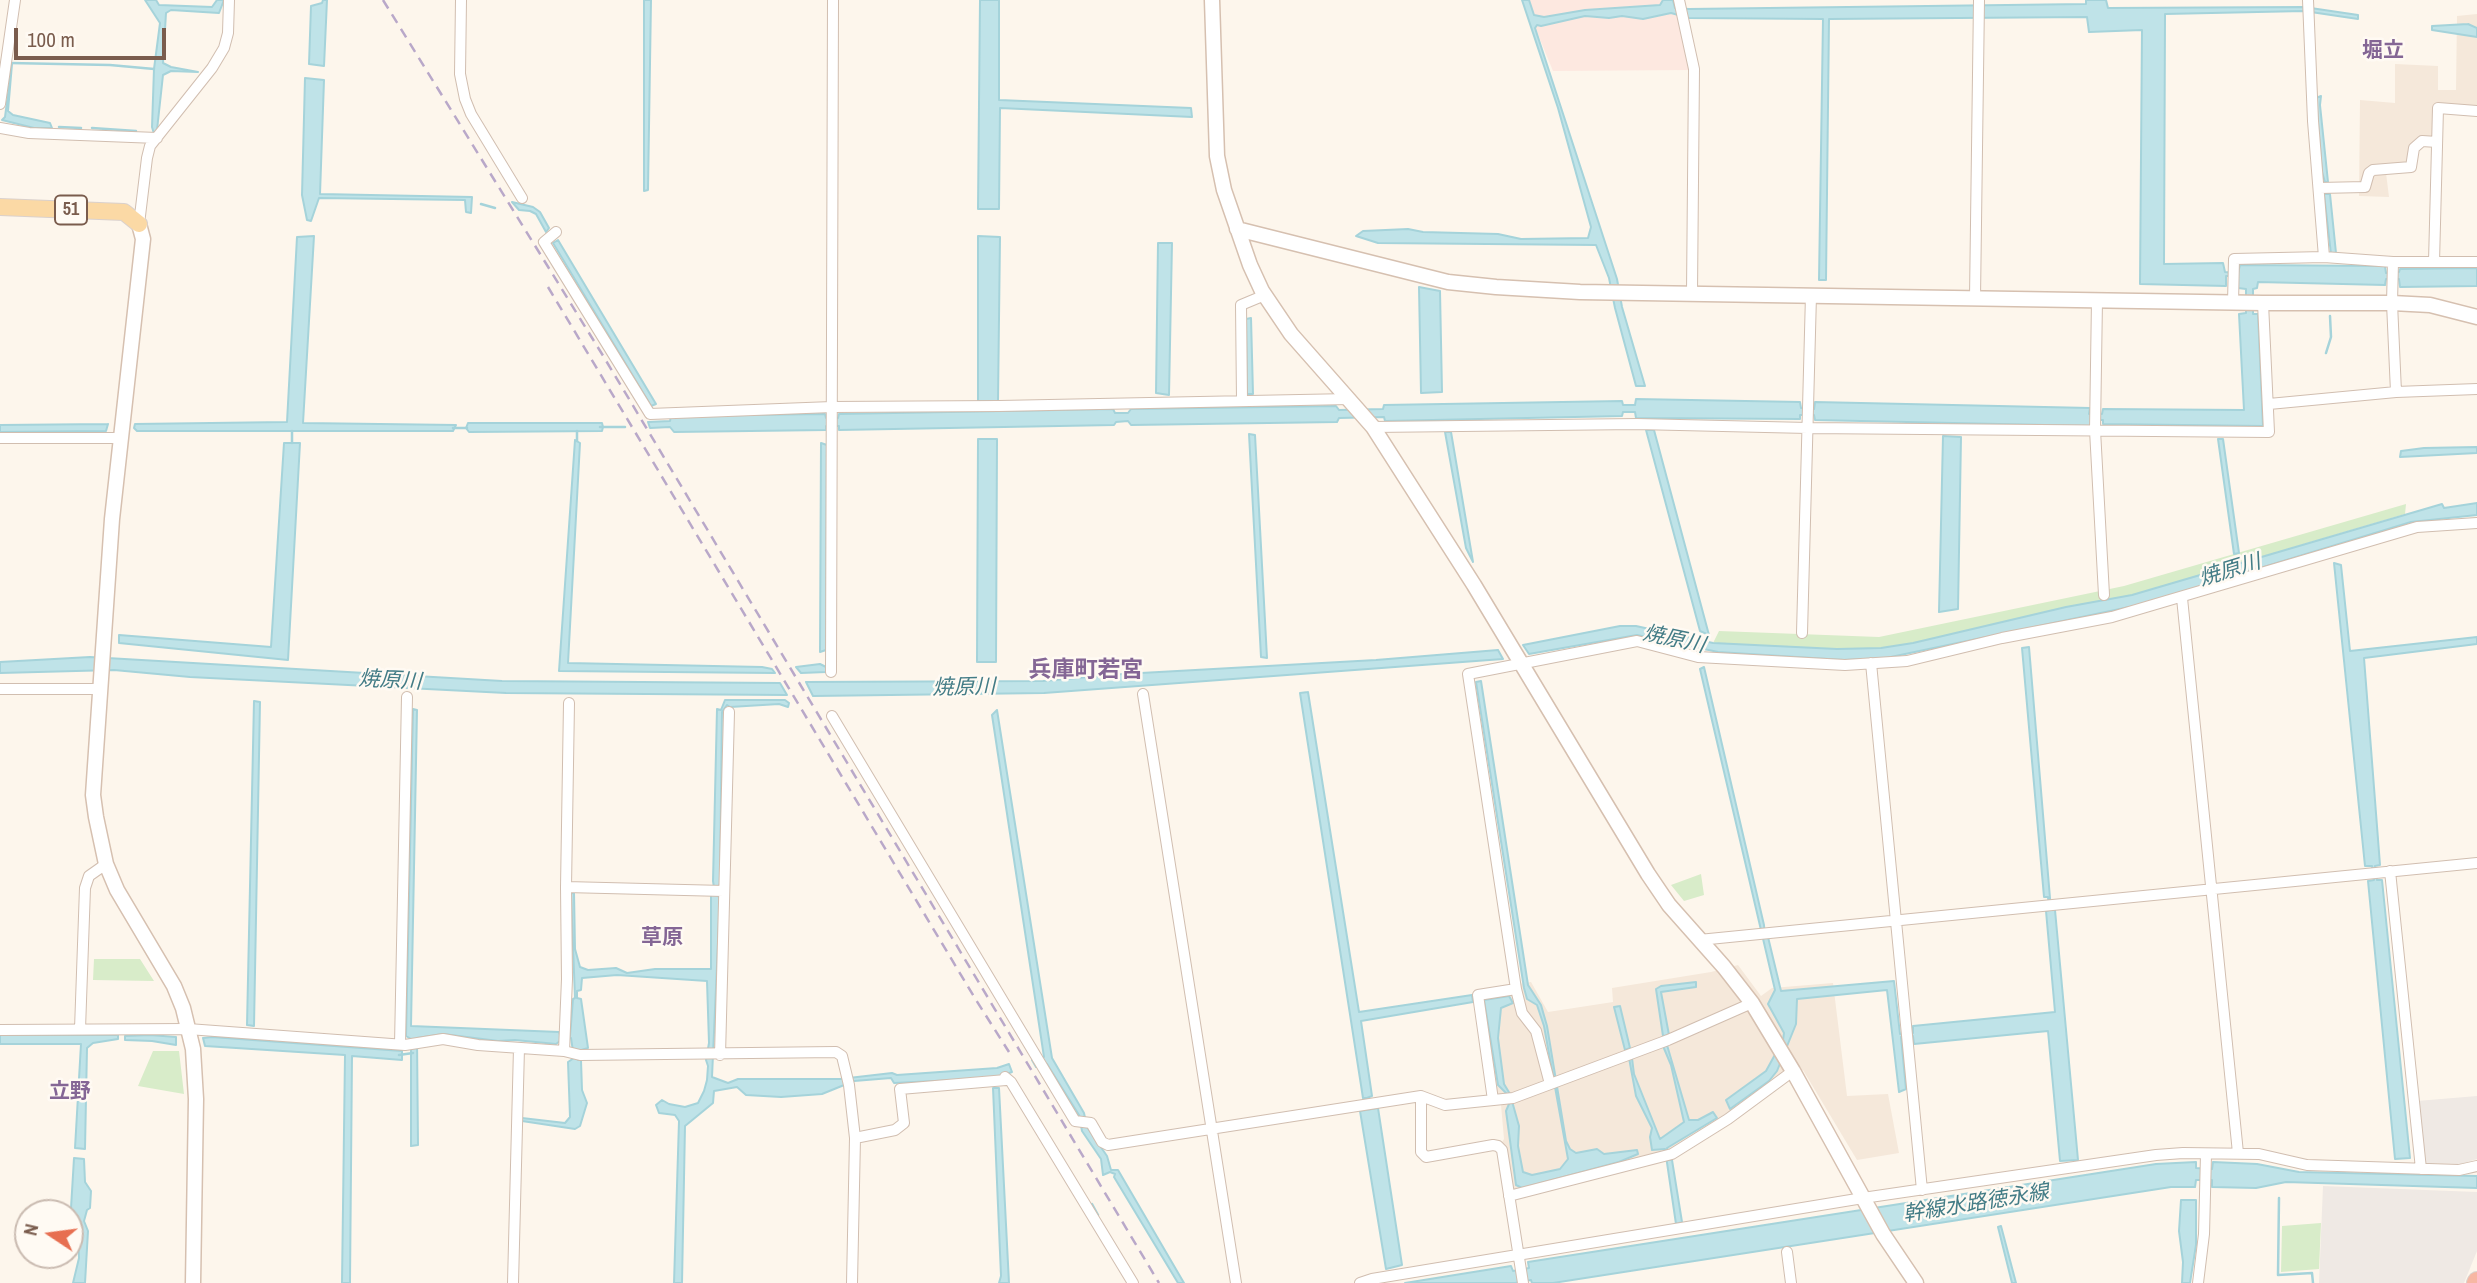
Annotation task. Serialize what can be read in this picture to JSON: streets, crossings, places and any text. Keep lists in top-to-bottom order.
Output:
{
  "streets": {
    "main road": ["51"]
  },
  "districts": [
    "堀立",
    "兵庫町若宮",
    "草原",
    "立野"
  ],
  "water": ["焼原川", "幹線水路徳永線"],
  "scale_bar": "100 m",
  "north": "left"
}
